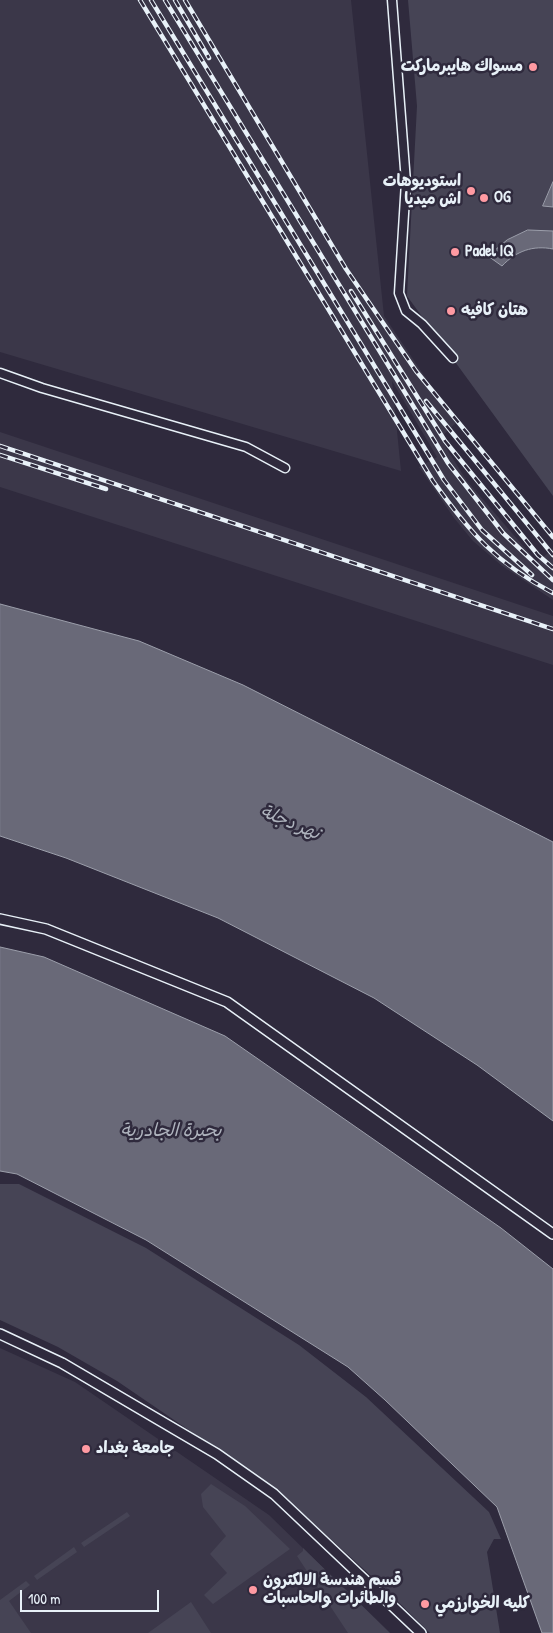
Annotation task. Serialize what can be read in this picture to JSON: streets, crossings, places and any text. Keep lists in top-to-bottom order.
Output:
{
  "water": ["نهر دجلة", "بحيرة الجادرية"],
  "places": [
    "مسواك هايبرماركت",
    "استوديوهات اش ميديا",
    "OG",
    "Padel IQ",
    "هتان كافيه",
    "جامعة بغداد",
    "قسم هندسة الالكترون والطائرات والحاسبات",
    "كليه الخوارزمي"
  ],
  "scale_bar": "100 m"
}
